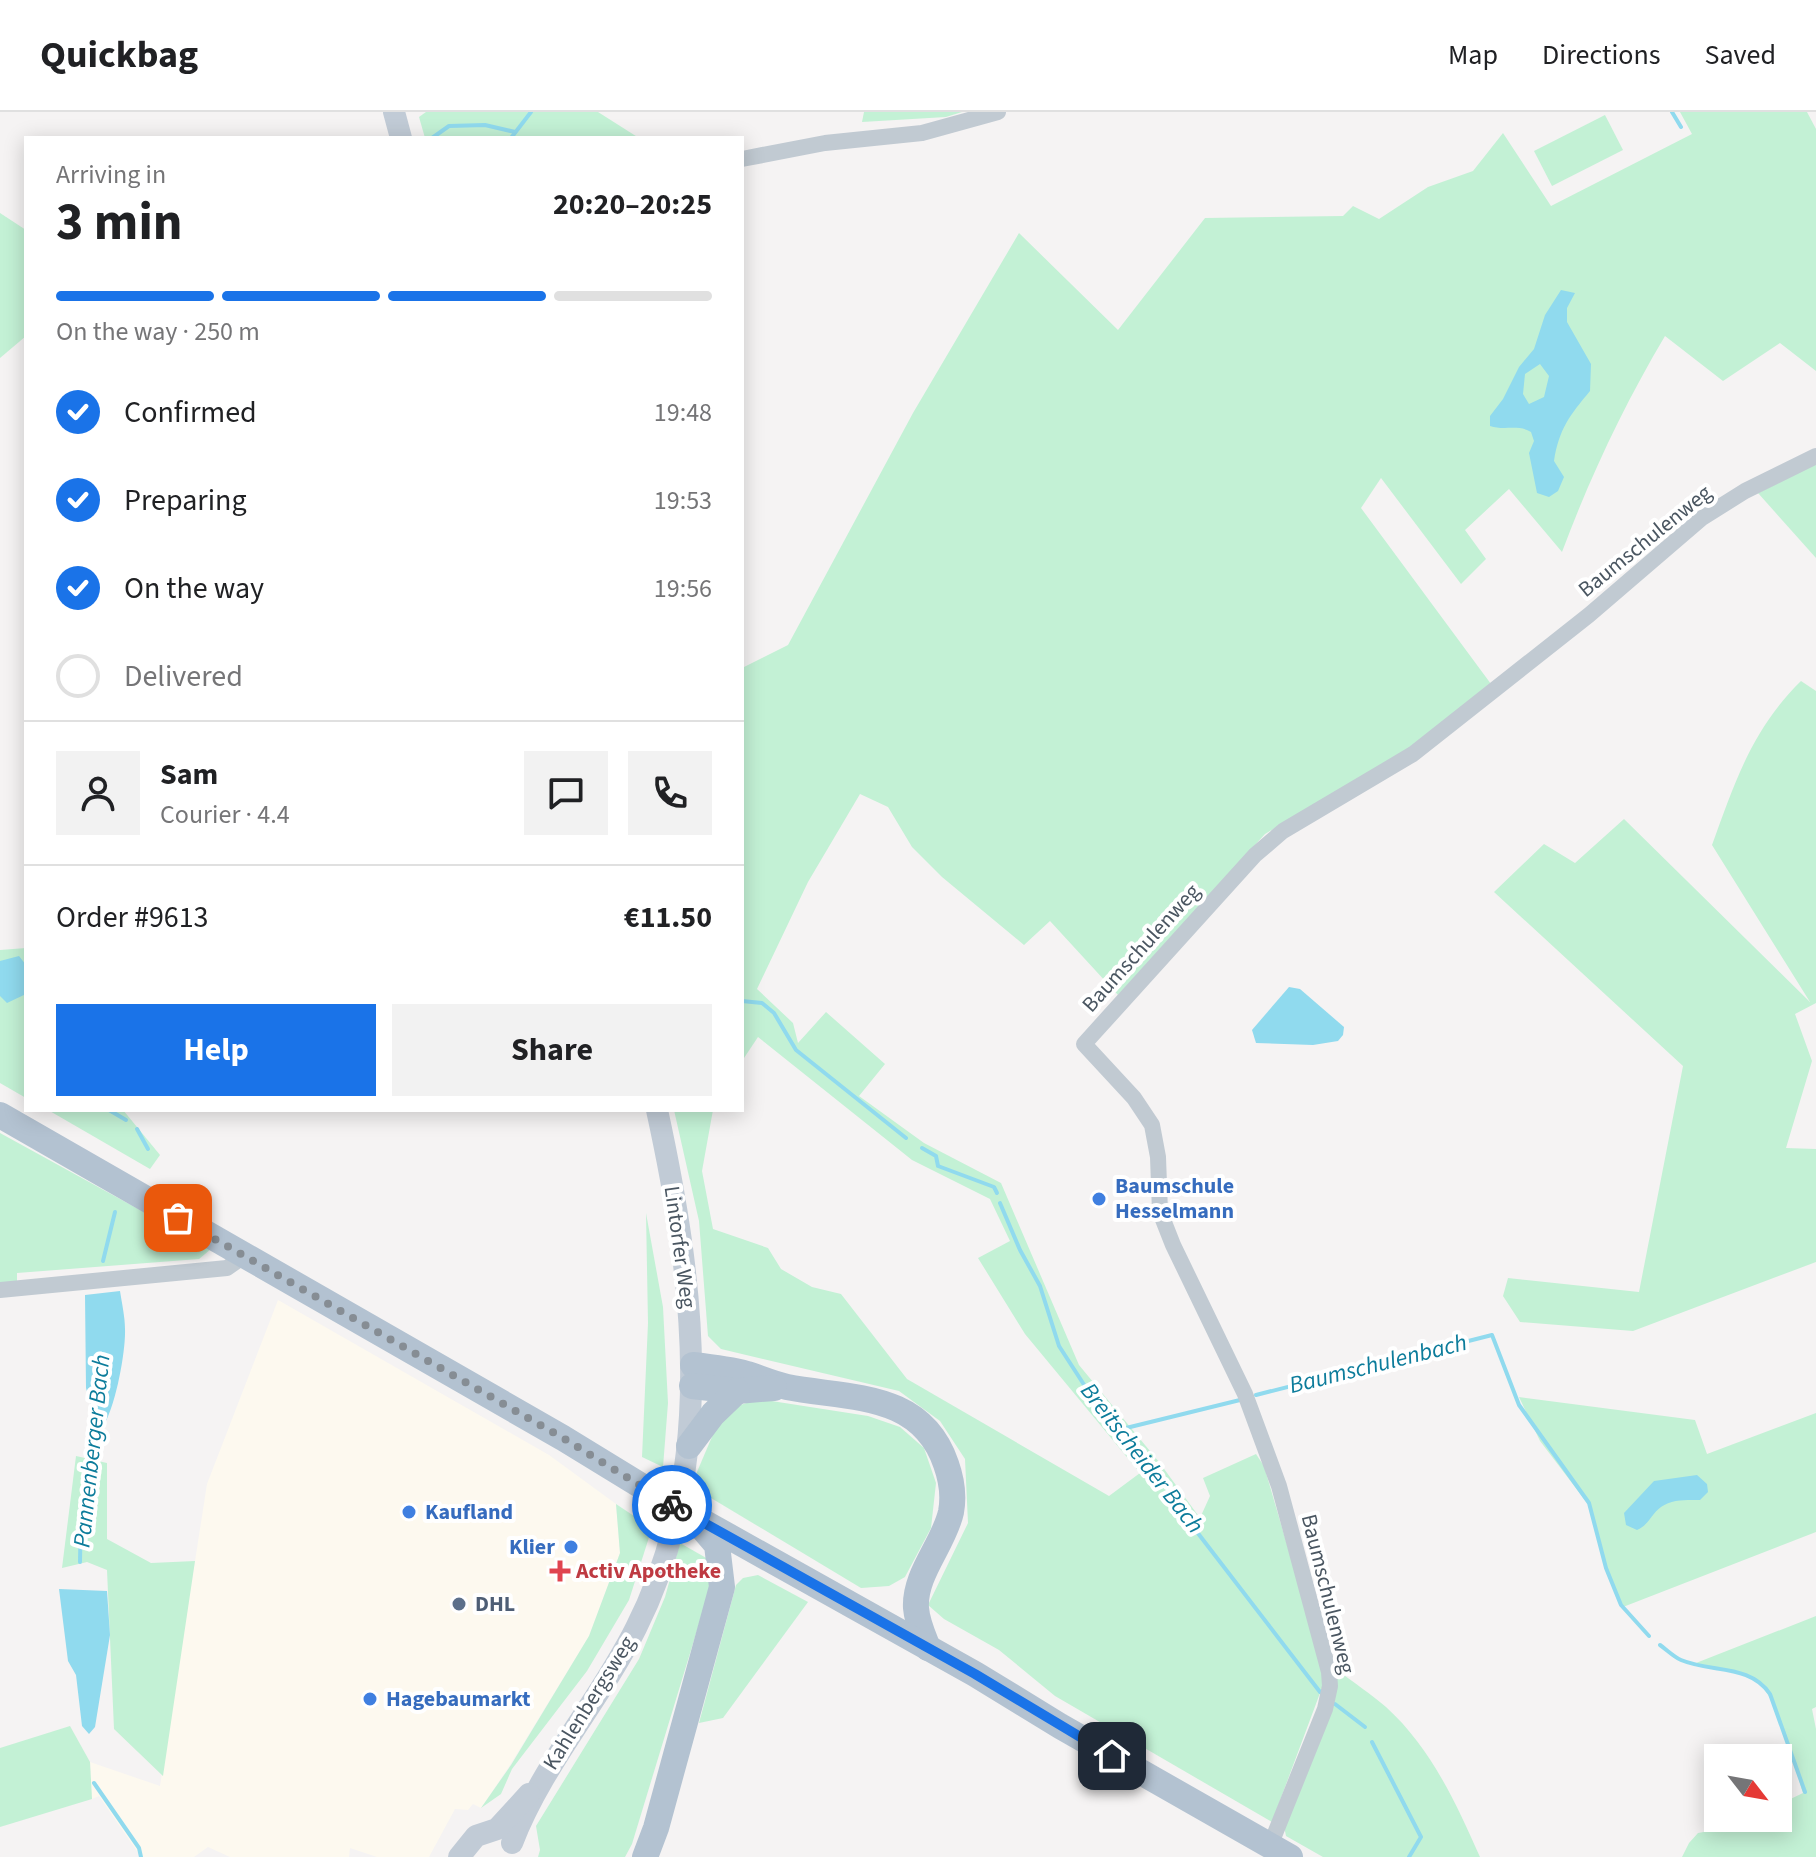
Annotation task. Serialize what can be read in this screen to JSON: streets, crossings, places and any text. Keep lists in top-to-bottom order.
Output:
{
  "streets": {
    "main road": ["Lintorfer Weg", "Kahlenbergsweg"],
    "street": ["Baumschulenweg"]
  },
  "crossings": [
    ["Lintorfer Weg", "Kahlenbergsweg"]
  ],
  "water": ["Baumschulenbach", "Pannenberger Bach", "Breitscheider Bach"],
  "places": {
    "other": [
      "Baumschule Hesselmann",
      "Kaufland",
      "Klier",
      "DHL",
      "Hagebaumarkt"
    ],
    "health": ["Activ Apotheke"]
  },
  "north": "bottom right",
  "page": {
    "header": "Quickbag",
    "nav": ["Map", "Directions", "Saved"],
    "heading": ["3 min", "Arriving in", "20:20–20:25"],
    "panel": [
      "Sam",
      "Courier · 4.4",
      "Order #9613",
      "€11.50"
    ],
    "bar": "On the way · 250 m",
    "list": [
      ["Confirmed", "19:48"],
      ["Preparing", "19:53"],
      ["On the way", "19:56"],
      "Delivered"
    ],
    "buttons": ["Help", "Share"]
  }
}
